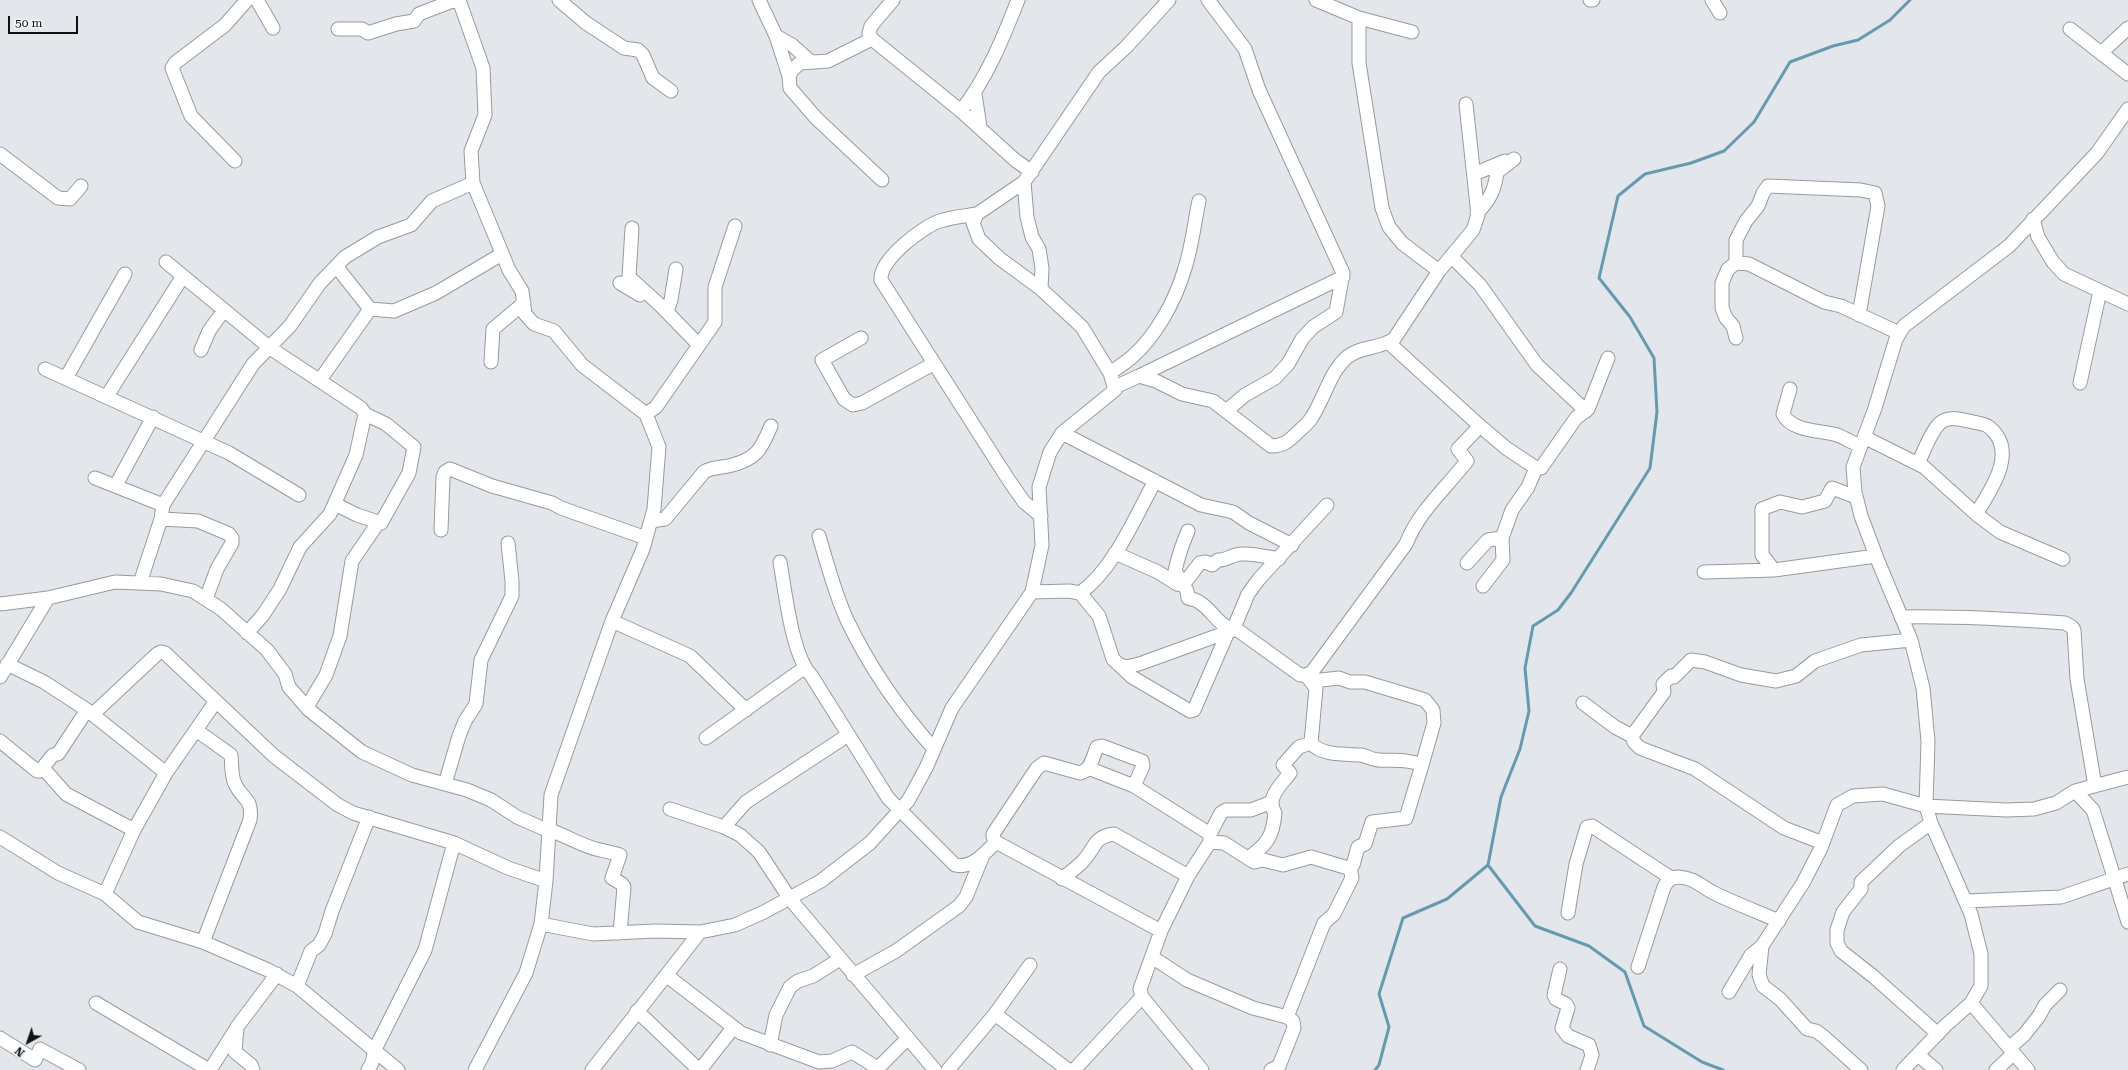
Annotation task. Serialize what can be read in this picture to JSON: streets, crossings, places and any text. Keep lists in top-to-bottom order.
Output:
{
  "scale_bar": "50 m",
  "north": "bottom left"
}
